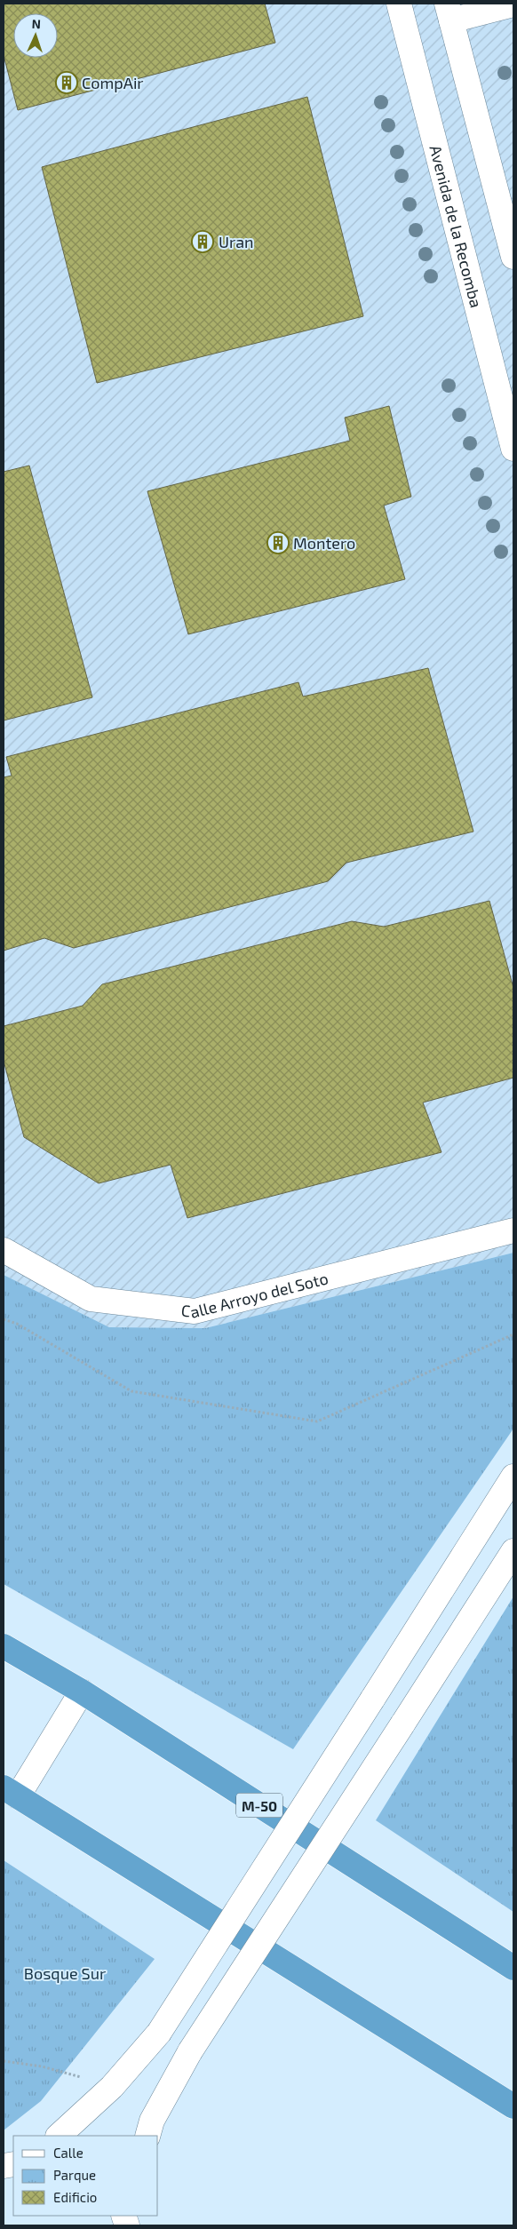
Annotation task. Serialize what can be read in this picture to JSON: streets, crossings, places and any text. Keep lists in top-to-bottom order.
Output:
{
  "streets": {
    "highway": ["M-50"],
    "street": ["Avenida de la Recomba", "Calle Arroyo del Soto"]
  },
  "parks": ["Bosque Sur"],
  "places": {
    "building": ["CompAir", "Uran", "Montero"]
  },
  "legend": ["Calle", "Parque", "Edificio"],
  "north": "top"
}
